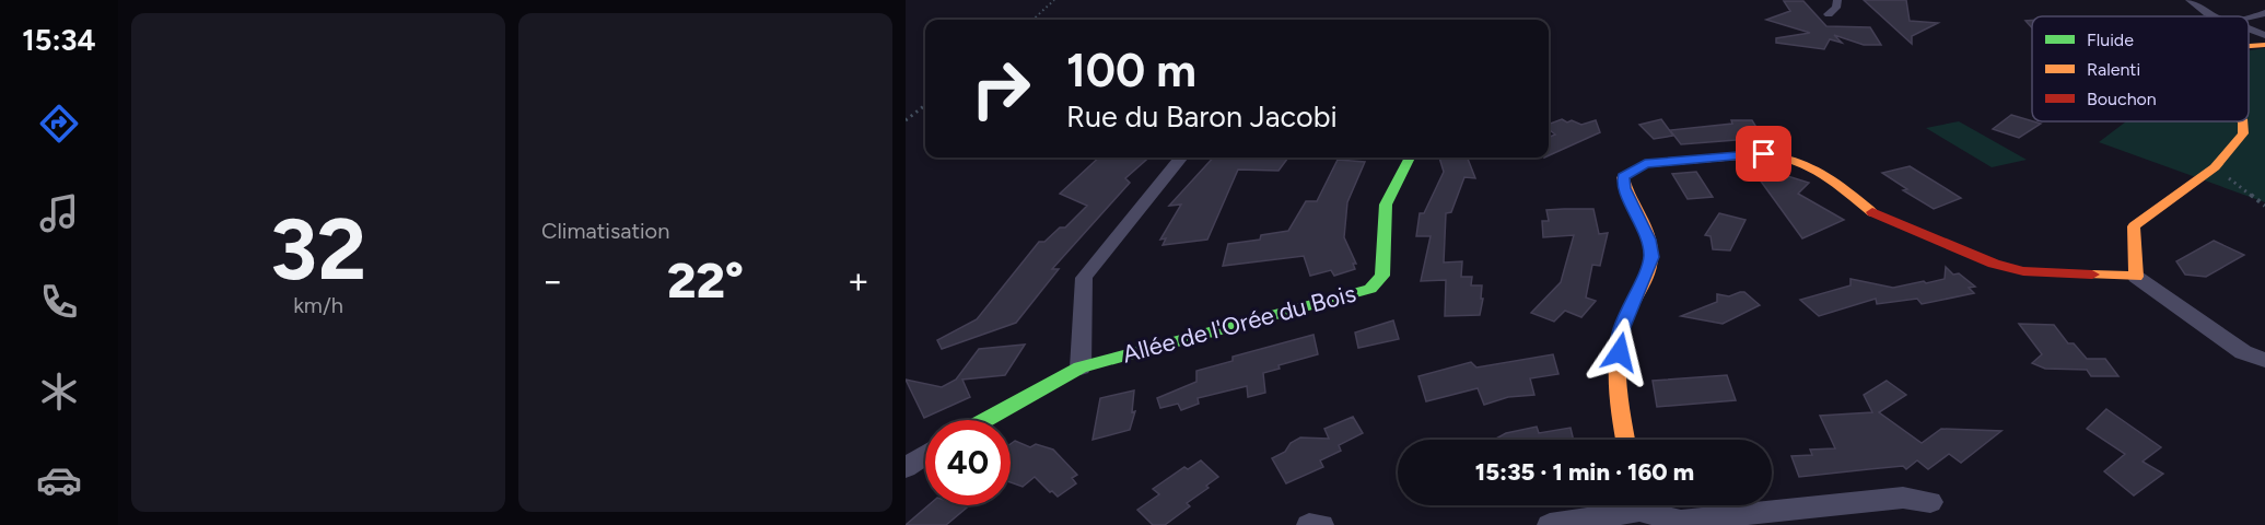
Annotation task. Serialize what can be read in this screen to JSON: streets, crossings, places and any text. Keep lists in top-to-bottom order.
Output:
{
  "streets": {
    "street": ["Allée de l'Orée du Bois"]
  },
  "legend": ["Fluide", "Ralenti", "Bouchon"],
  "page": {
    "tabs": "15:34",
    "tile": [
      ["32", "km/h"],
      "Climatisation"
    ],
    "turn": ["100 m", "Rue du Baron Jacobi"],
    "heat": ["−", "22°", "+"],
    "limit": "40",
    "trip": "15:35 · 1 min · 160 m"
  }
}
